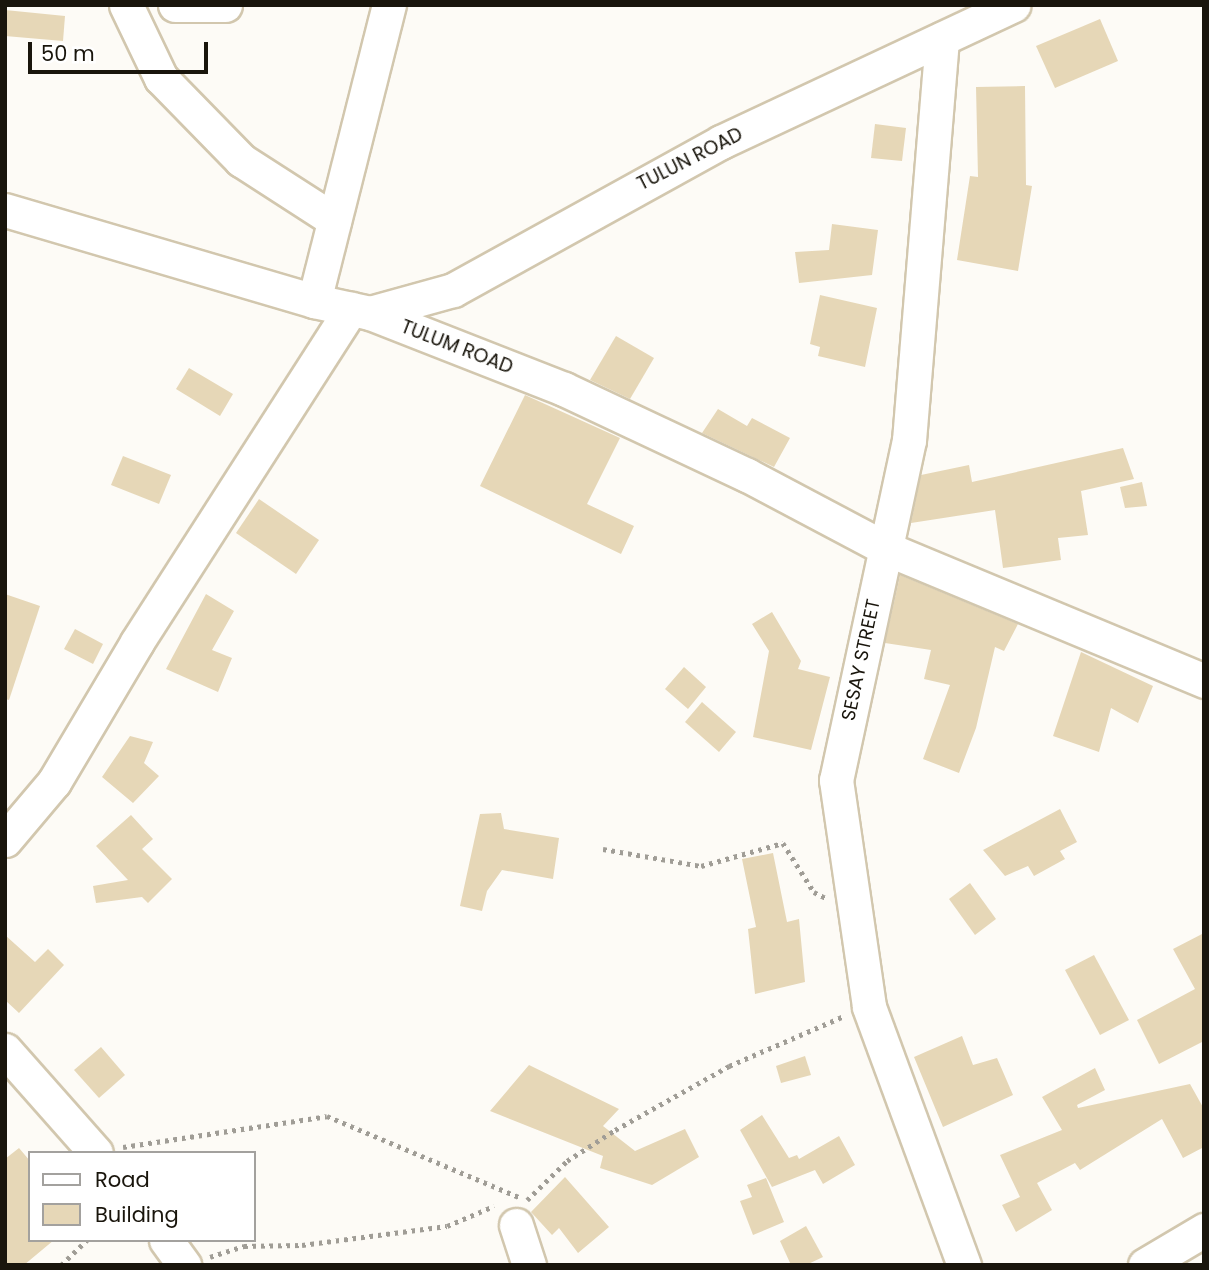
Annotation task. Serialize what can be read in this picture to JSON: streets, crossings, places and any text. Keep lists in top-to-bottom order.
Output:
{
  "streets": {
    "street": ["TULUN ROAD", "TULUM ROAD", "SESAY STREET"]
  },
  "crossings": [
    ["TULUN ROAD", "TULUM ROAD"],
    ["TULUN ROAD", "SESAY STREET"],
    ["TULUM ROAD", "SESAY STREET"]
  ],
  "legend": ["Road", "Building"],
  "scale_bar": "50 m"
}
